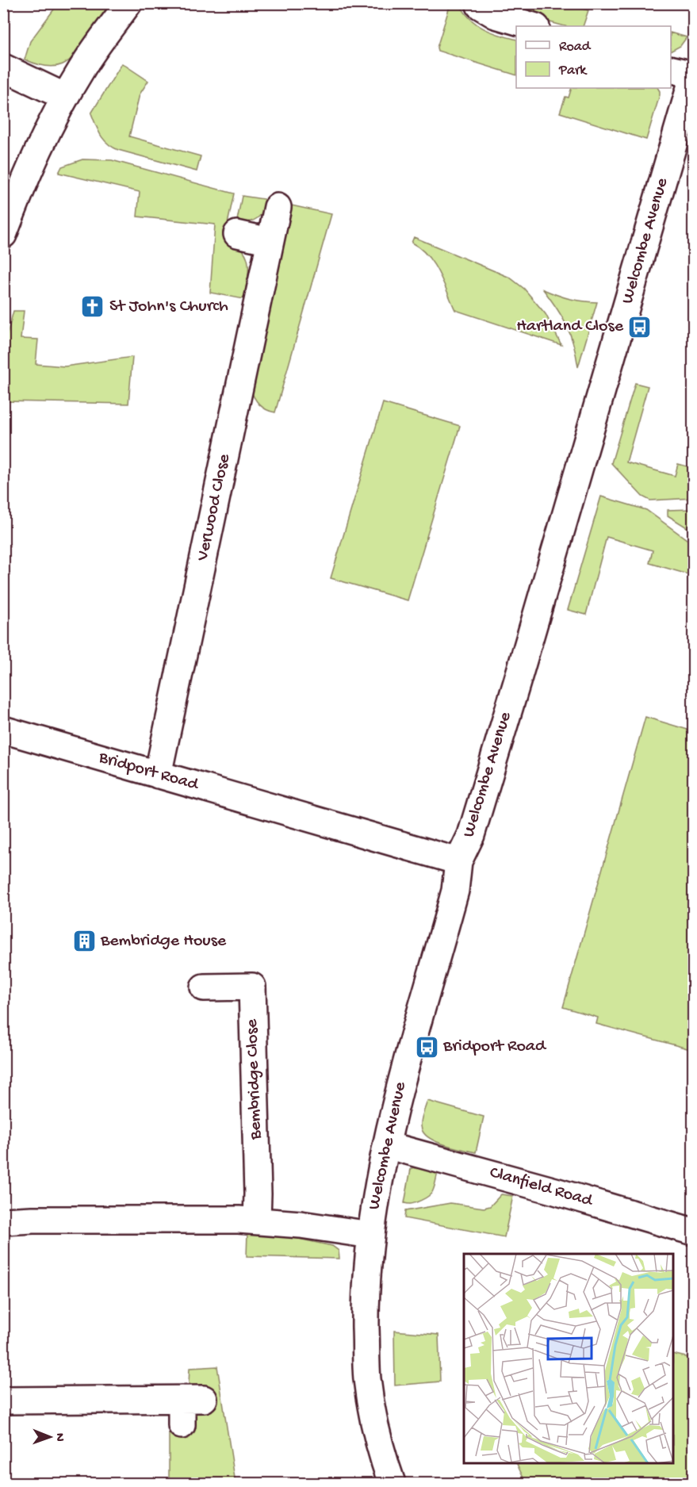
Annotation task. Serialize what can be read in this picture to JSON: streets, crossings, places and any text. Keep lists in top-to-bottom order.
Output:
{
  "streets": {
    "street": [
      "Welcombe Avenue",
      "Verwood Close",
      "Bridport Road",
      "Bembridge Close",
      "Clanfield Road"
    ]
  },
  "crossings": [
    ["Welcombe Avenue", "Bridport Road"],
    ["Welcombe Avenue", "Clanfield Road"],
    ["Verwood Close", "Bridport Road"]
  ],
  "places": {
    "church": ["St John's Church"],
    "bus stop": ["Hartland Close", "Bridport Road"],
    "building": ["Bembridge House"]
  },
  "legend": ["Road", "Park"],
  "north": "right"
}
